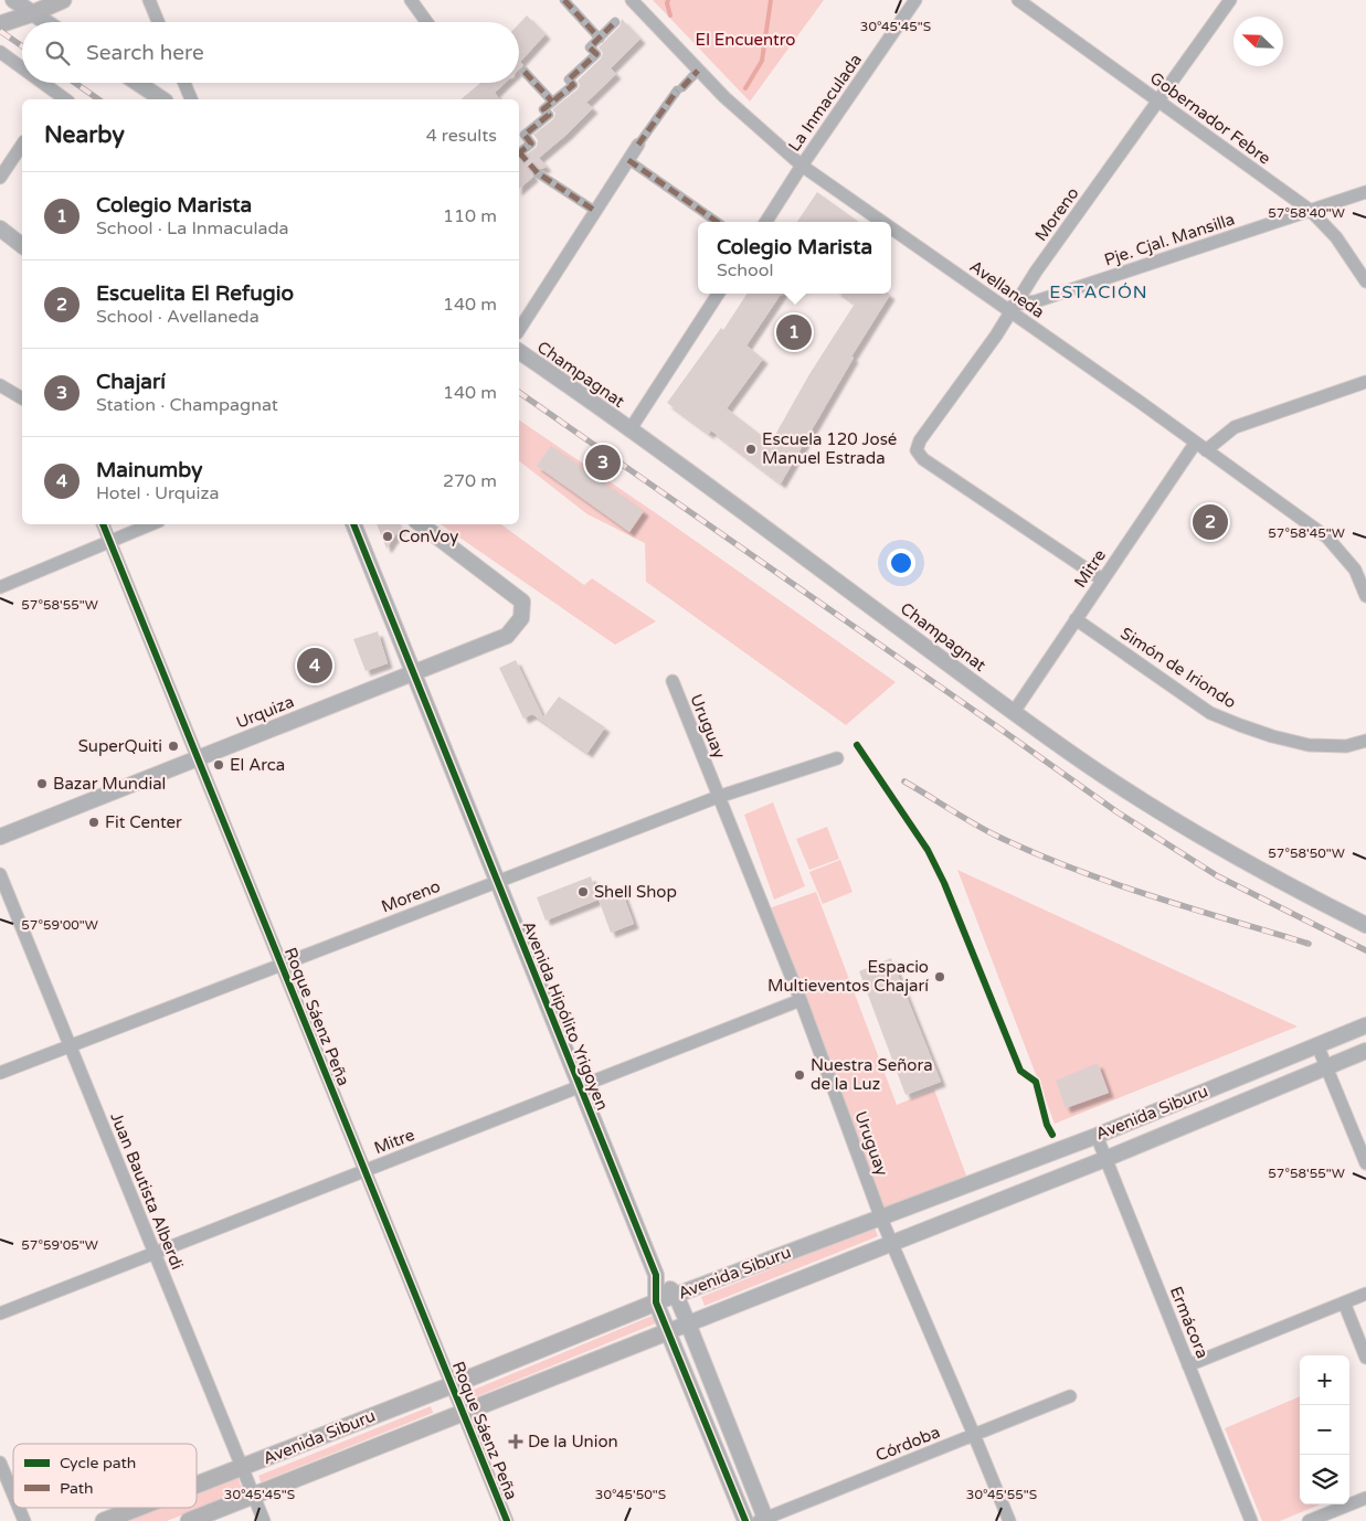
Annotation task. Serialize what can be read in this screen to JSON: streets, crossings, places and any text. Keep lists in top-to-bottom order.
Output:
{
  "streets": {
    "main road": ["Avenida Siburu"],
    "street": [
      "La Inmaculada",
      "Gobernador Febre",
      "Moreno",
      "Pje. Cjal. Mansilla",
      "Avellaneda",
      "Champagnat",
      "Mitre",
      "Simón de Iriondo",
      "Urquiza",
      "Uruguay",
      "Avenida Hipólito Yrigoyen",
      "Roque Sáenz Peña",
      "Juan Bautista Alberdi",
      "Ermácora",
      "Córdoba"
    ]
  },
  "crossings": [
    ["La Inmaculada", "Avellaneda"],
    ["Gobernador Febre", "Moreno"],
    ["Gobernador Febre", "Pje. Cjal. Mansilla"],
    ["Moreno", "Pje. Cjal. Mansilla"],
    ["Moreno", "Avellaneda"],
    ["Moreno", "Mitre"],
    ["Moreno", "Uruguay"],
    ["Moreno", "Avenida Hipólito Yrigoyen"],
    ["Moreno", "Roque Sáenz Peña"],
    ["Moreno", "Juan Bautista Alberdi"],
    ["Pje. Cjal. Mansilla", "Avellaneda"],
    ["Avellaneda", "Mitre"],
    ["Champagnat", "Mitre"],
    ["Mitre", "Simón de Iriondo"],
    ["Mitre", "Uruguay"],
    ["Mitre", "Avenida Hipólito Yrigoyen"],
    ["Mitre", "Roque Sáenz Peña"],
    ["Mitre", "Juan Bautista Alberdi"],
    ["Urquiza", "Avenida Hipólito Yrigoyen"],
    ["Urquiza", "Roque Sáenz Peña"],
    ["Uruguay", "Avenida Siburu"],
    ["Uruguay", "Córdoba"],
    ["Avenida Hipólito Yrigoyen", "Avenida Siburu"],
    ["Avenida Hipólito Yrigoyen", "Córdoba"],
    ["Roque Sáenz Peña", "Avenida Siburu"],
    ["Avenida Siburu", "Juan Bautista Alberdi"],
    ["Avenida Siburu", "Ermácora"]
  ],
  "districts": ["ESTACIÓN"],
  "parks": ["El Encuentro"],
  "places": {
    "other": [
      "Escuela 120 José Manuel Estrada",
      "ConVoy",
      "SuperQuiti",
      "El Arca",
      "Bazar Mundial",
      "Fit Center",
      "Shell Shop",
      "Espacio Multieventos Chajarí",
      "Nuestra Señora de la Luz"
    ],
    "health": ["De la Union"]
  },
  "legend": ["Cycle path", "Path"],
  "north": "top left",
  "page": {
    "search": "Search here",
    "heading": ["Nearby", "4 results"],
    "list": [
      {
        "mark": "1",
        "name": "Colegio Marista",
        "note": "School · La Inmaculada",
        "value": "110 m"
      },
      {
        "mark": "2",
        "name": "Escuelita El Refugio",
        "note": "School · Avellaneda",
        "value": "140 m"
      },
      {
        "mark": "3",
        "name": "Chajarí",
        "note": "Station · Champagnat",
        "value": "140 m"
      },
      {
        "mark": "4",
        "name": "Mainumby",
        "note": "Hotel · Urquiza",
        "value": "270 m"
      }
    ],
    "popup": ["Colegio Marista", "School"],
    "pins": [
      "1",
      "3",
      "2",
      "4"
    ],
    "map_buttons": ["+", "−"]
  },
  "coordinates": [
    "30°45'45\"S",
    "57°58'40\"W",
    "57°58'45\"W",
    "57°58'55\"W",
    "57°58'50\"W",
    "57°59'00\"W",
    "57°59'05\"W",
    "30°45'50\"S",
    "30°45'55\"S"
  ]
}
